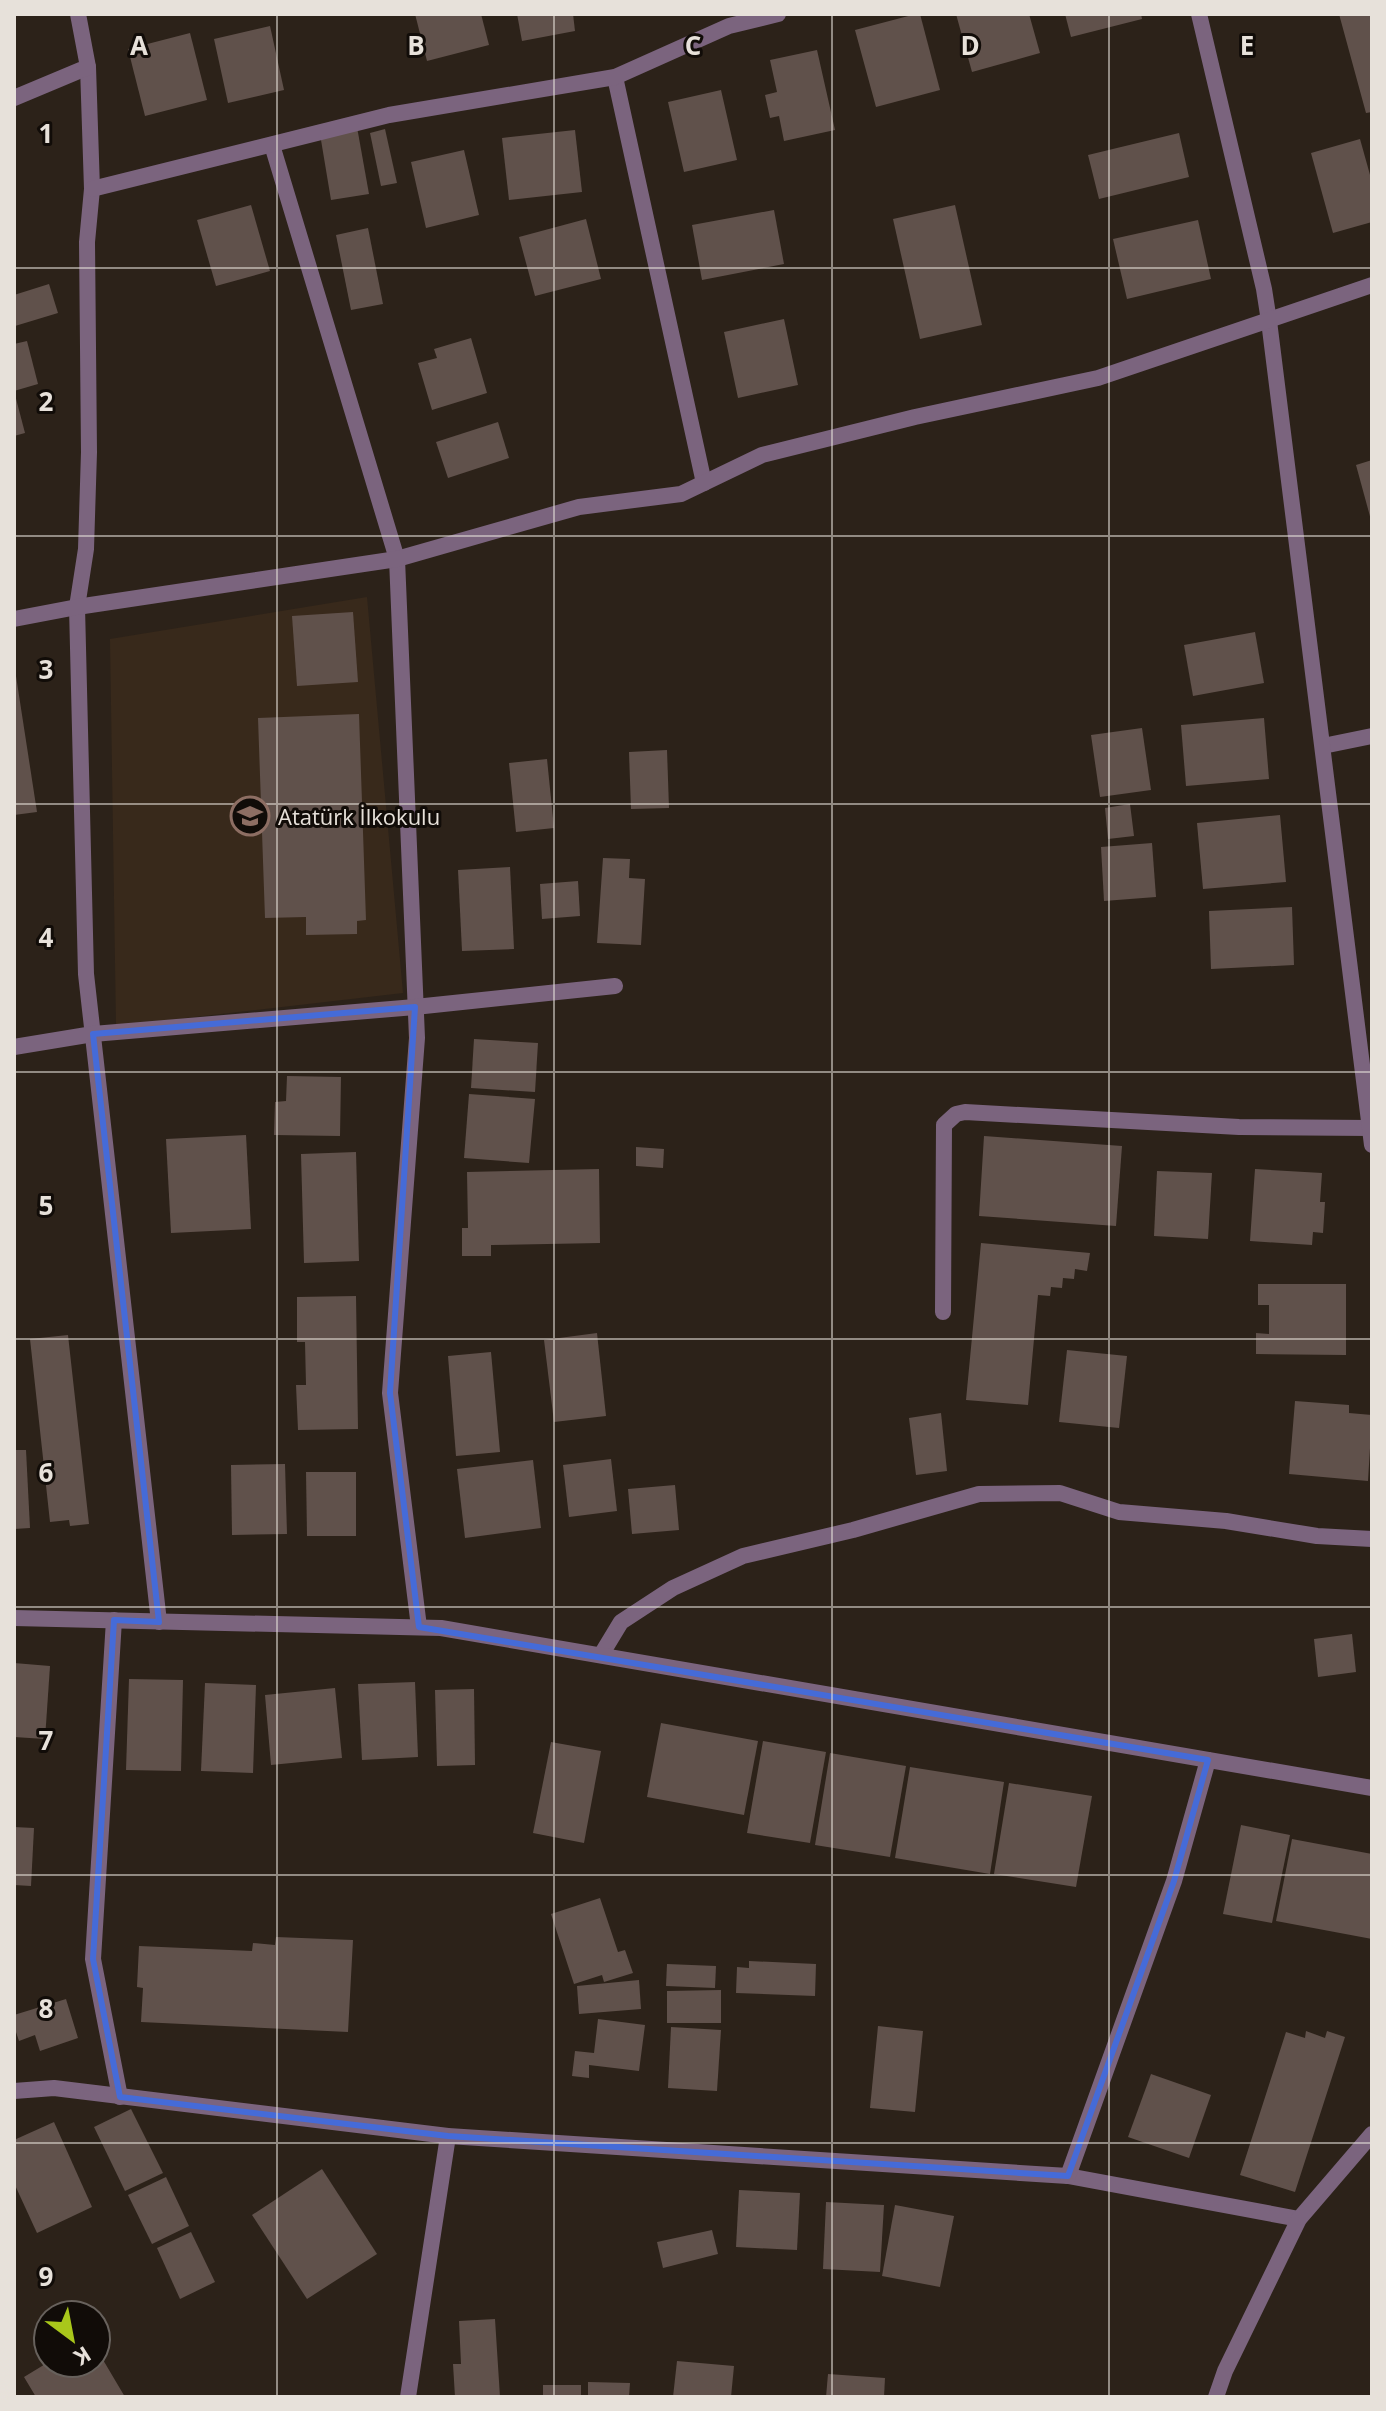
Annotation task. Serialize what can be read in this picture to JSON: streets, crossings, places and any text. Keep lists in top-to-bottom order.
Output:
{
  "places": {
    "school or university": ["Atatürk İlkokulu"]
  },
  "north": "bottom right",
  "grid": {
    "columns": [
      "A",
      "B",
      "C",
      "D",
      "E"
    ],
    "rows": [
      "1",
      "2",
      "3",
      "4",
      "5",
      "6",
      "7",
      "8",
      "9"
    ]
  }
}
